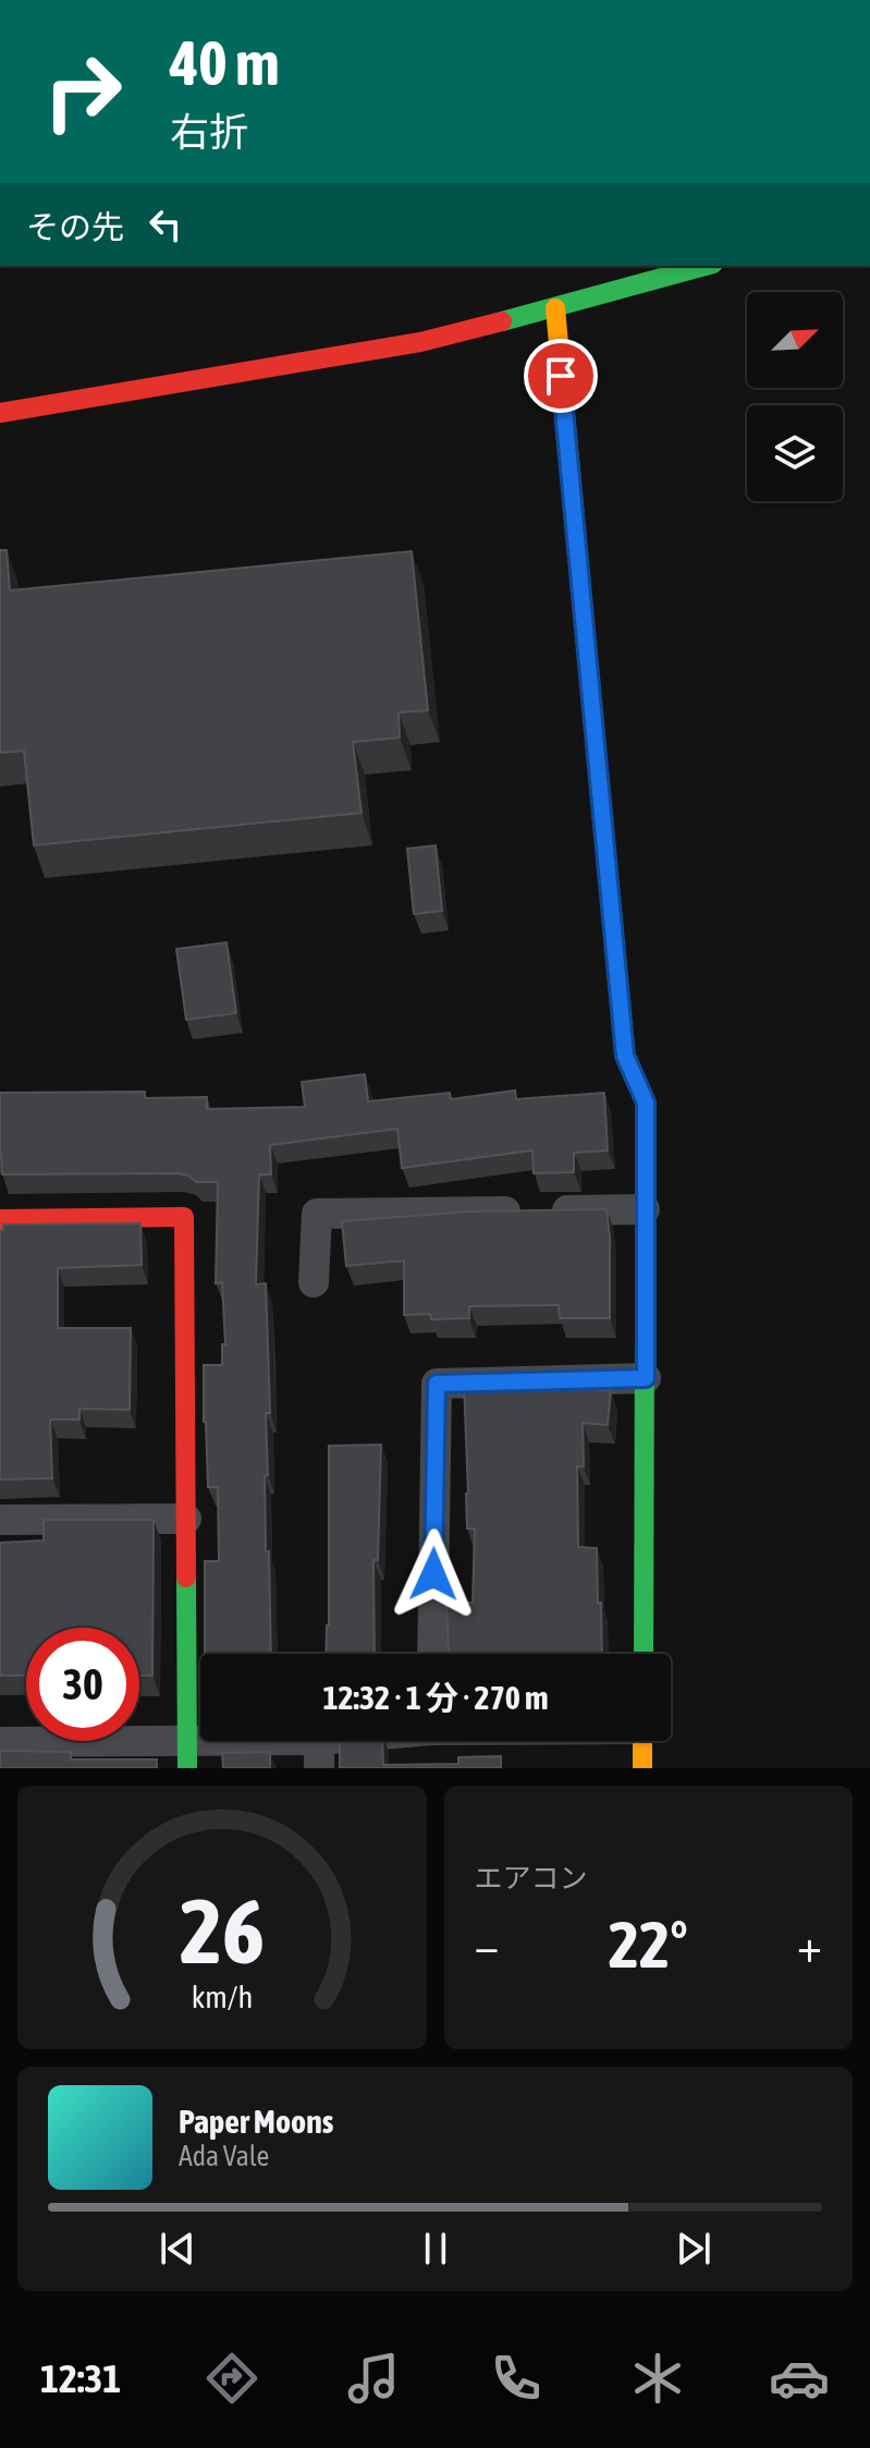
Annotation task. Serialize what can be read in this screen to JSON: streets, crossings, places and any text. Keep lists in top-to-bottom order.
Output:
{
  "north": "top right",
  "page": {
    "turn": ["40 m", "右折"],
    "then": "その先",
    "limit": "30",
    "trip": "12:32 · 1 分 · 270 m",
    "tile": "エアコン",
    "heat": ["−", "22°", "+"],
    "song": ["Paper Moons", "Ada Vale"],
    "tabs": "12:31",
    "gauge": ["26", "km/h"]
  }
}
